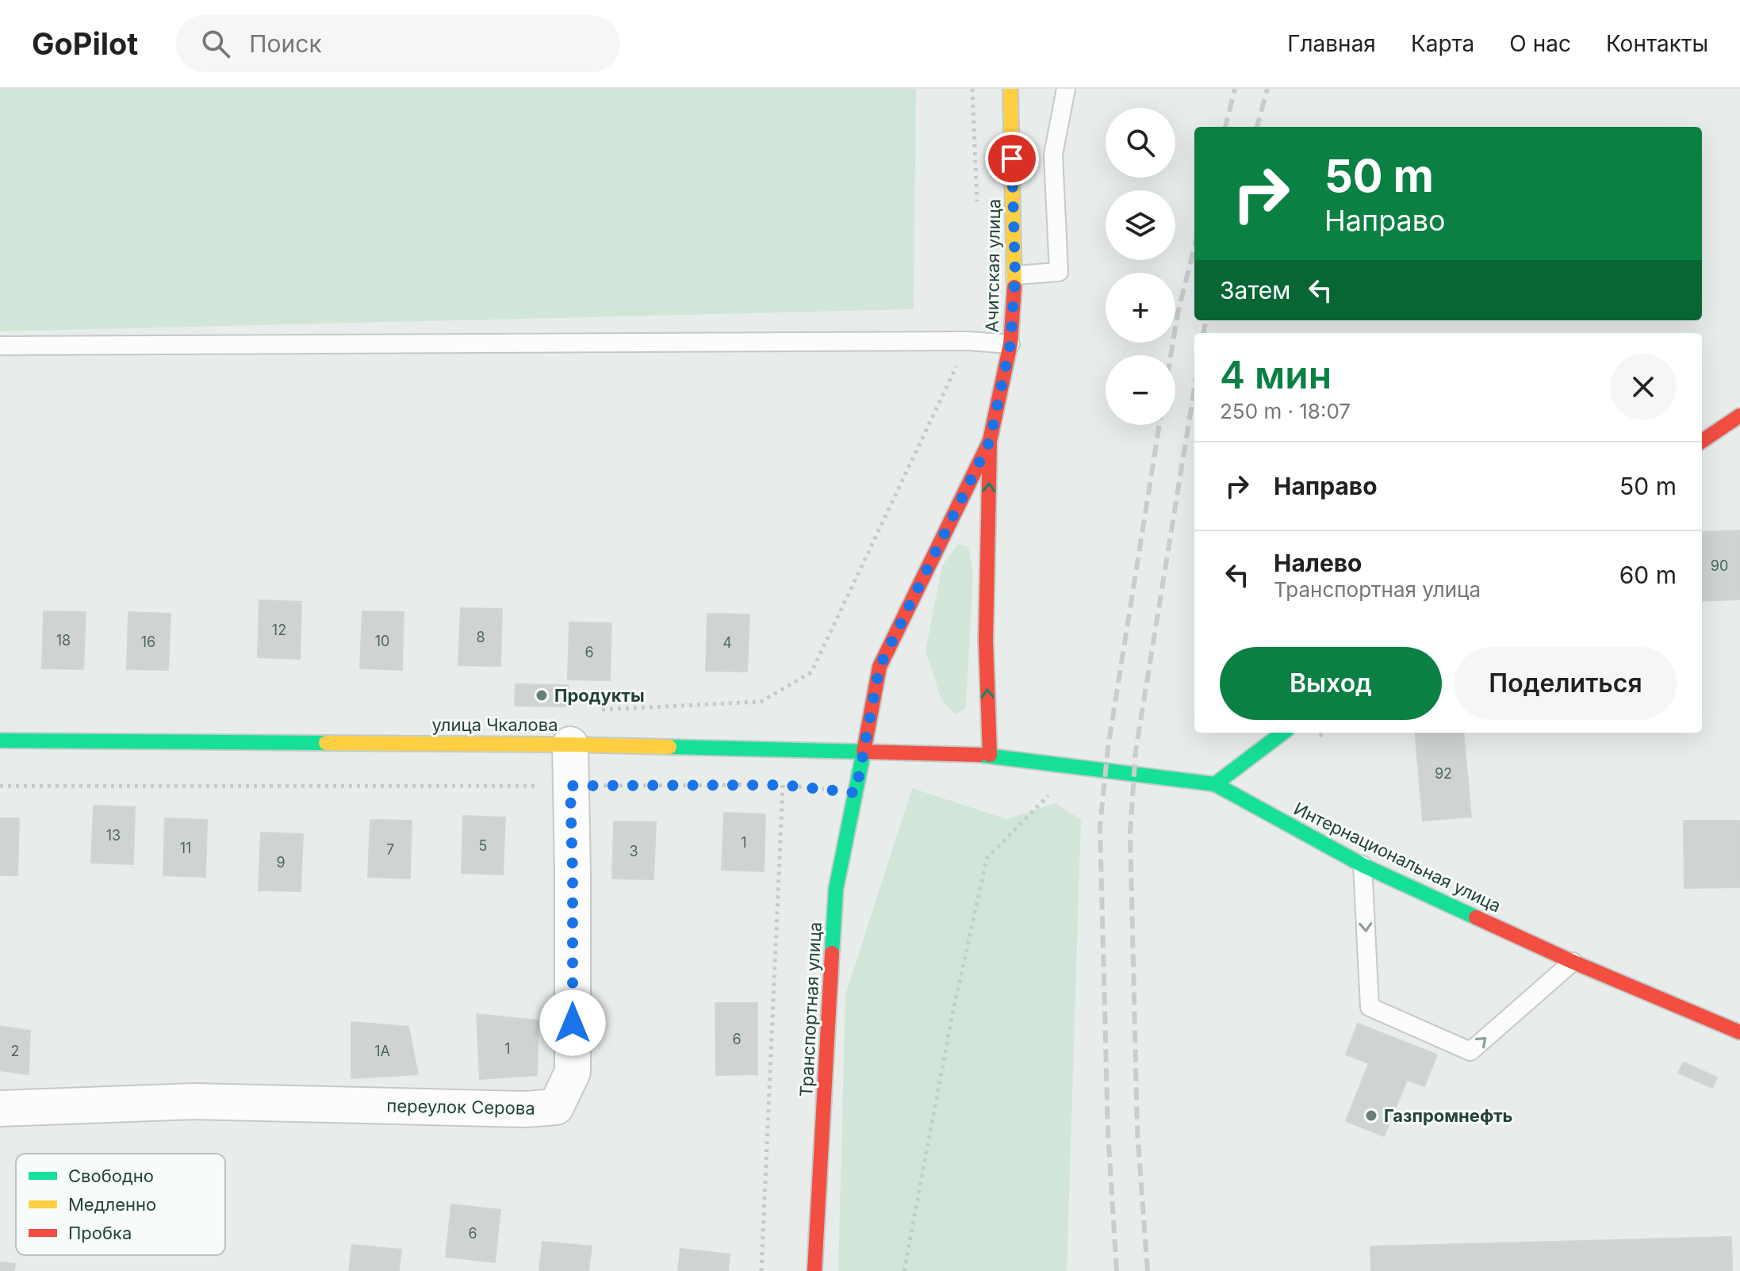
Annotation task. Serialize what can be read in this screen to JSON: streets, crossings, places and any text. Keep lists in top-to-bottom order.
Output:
{
  "streets": {
    "main road": [
      "Ачитская улица",
      "улица Чкалова",
      "Интернациональная улица",
      "Транспортная улица"
    ],
    "street": ["переулок Серова"]
  },
  "crossings": [
    ["Ачитская улица", "улица Чкалова"],
    ["Ачитская улица", "Интернациональная улица"],
    ["Ачитская улица", "Транспортная улица"],
    ["улица Чкалова", "Интернациональная улица"],
    ["улица Чкалова", "Транспортная улица"],
    ["улица Чкалова", "переулок Серова"]
  ],
  "places": ["Продукты", "Газпромнефть"],
  "house_numbers": [
    "90",
    "12",
    "8",
    "18",
    "10",
    "16",
    "4",
    "6",
    "92",
    "13",
    "1",
    "5",
    "11",
    "7",
    "3",
    "9",
    "6",
    "1",
    "2",
    "1А",
    "6"
  ],
  "legend": ["Свободно", "Медленно", "Пробка"],
  "page": {
    "header": "GoPilot",
    "search": "Поиск",
    "nav": [
      "Главная",
      "Карта",
      "О нас",
      "Контакты"
    ],
    "map_buttons": ["+", "−"],
    "turn": ["50 m", "Направо"],
    "then": "Затем",
    "heading": ["4 мин", "250 m · 18:07"],
    "list": [
      {
        "name": "Направо",
        "value": "50 m"
      },
      {
        "name": "Налево",
        "note": "Транспортная улица",
        "value": "60 m"
      }
    ],
    "buttons": ["Выход", "Поделиться"]
  }
}
